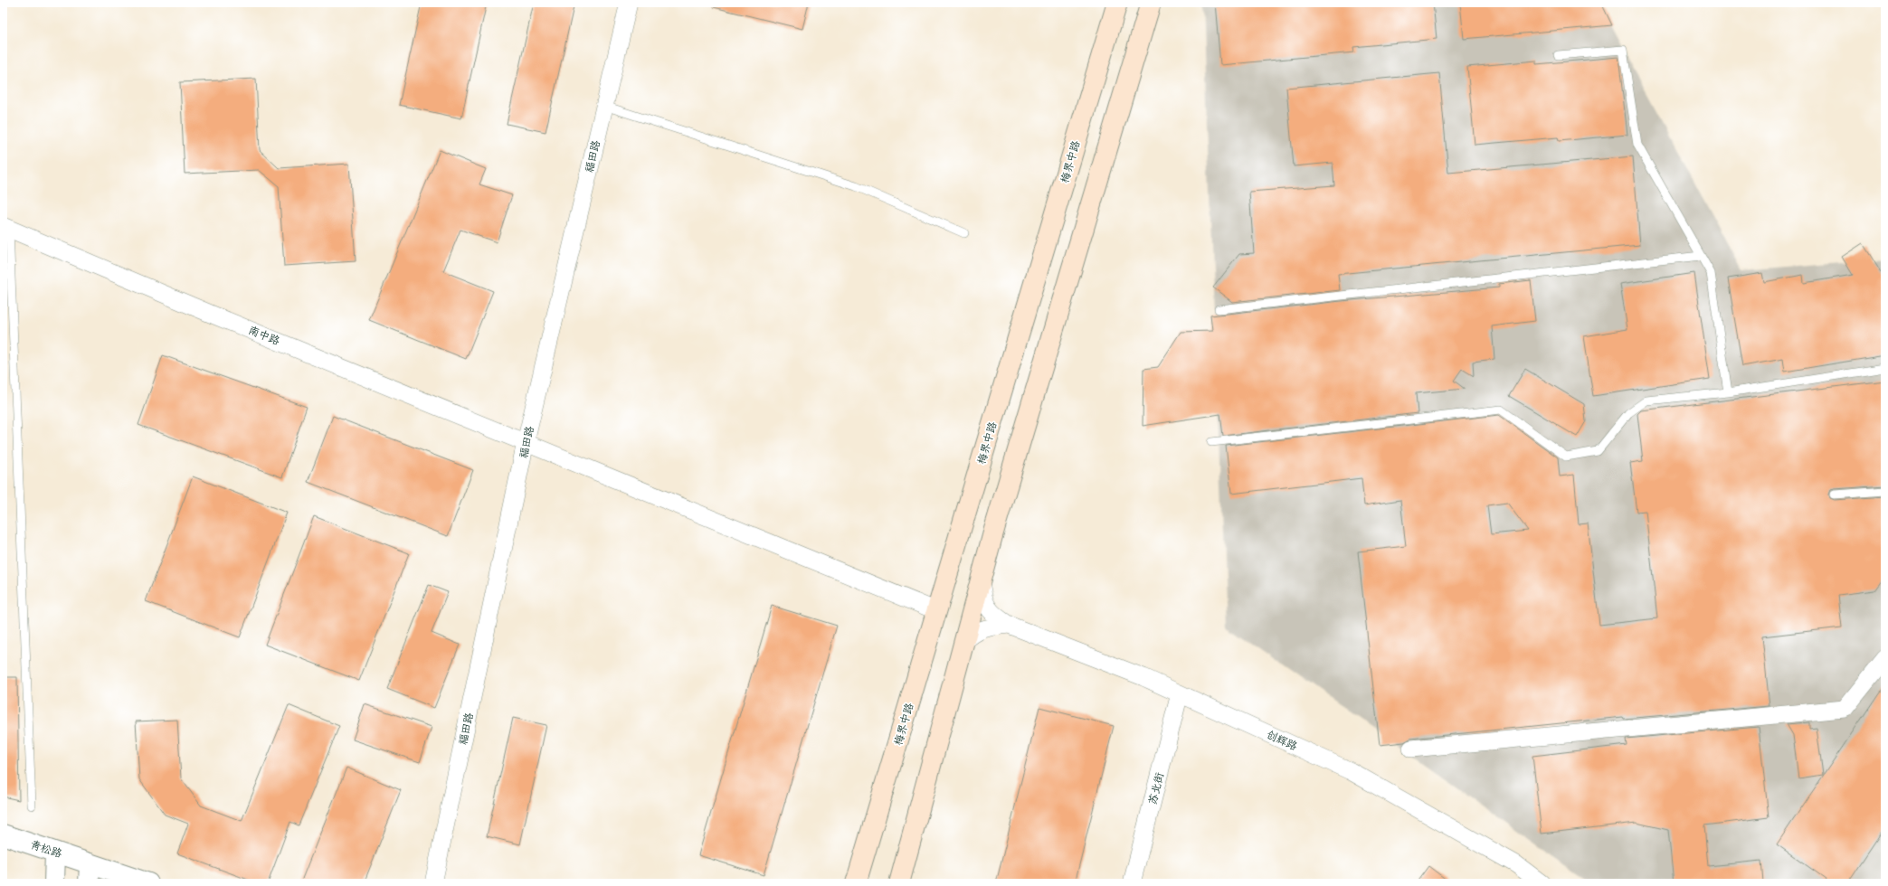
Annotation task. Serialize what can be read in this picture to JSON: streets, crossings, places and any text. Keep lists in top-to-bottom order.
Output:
{
  "streets": {
    "main road": ["梅界中路"],
    "street": [
      "福田路",
      "南中路",
      "创辉路",
      "苏北街",
      "青松路"
    ]
  },
  "crossings": [
    ["福田路", "南中路"],
    ["梅界中路", "南中路"],
    ["创辉路", "苏北街"]
  ]
}
